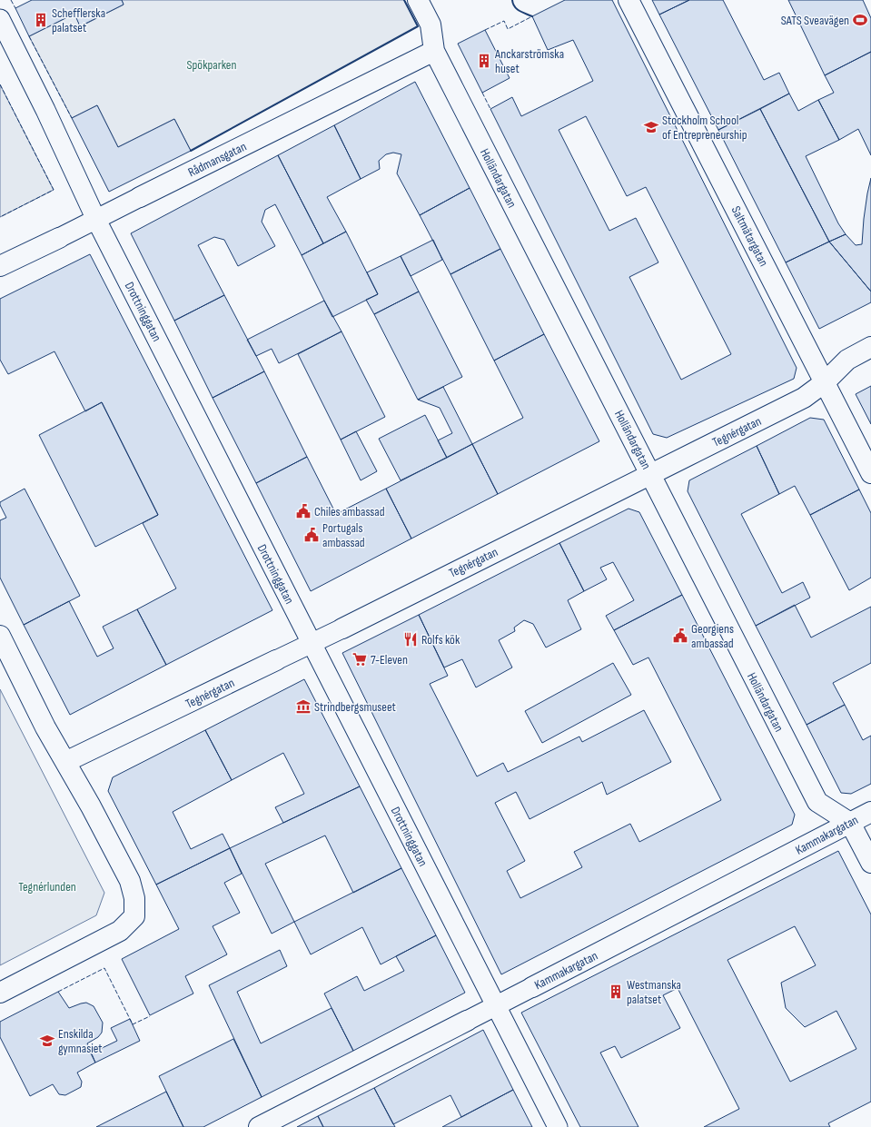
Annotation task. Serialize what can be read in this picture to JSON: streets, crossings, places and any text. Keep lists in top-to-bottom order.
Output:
{
  "streets": {
    "street": [
      "Rådmansgatan",
      "Holländargatan",
      "Saltmätargatan",
      "Drottninggatan",
      "Tegnérgatan",
      "Kammakargatan"
    ]
  },
  "crossings": [
    ["Rådmansgatan", "Holländargatan"],
    ["Rådmansgatan", "Drottninggatan"],
    ["Holländargatan", "Tegnérgatan"],
    ["Holländargatan", "Kammakargatan"],
    ["Saltmätargatan", "Tegnérgatan"],
    ["Drottninggatan", "Tegnérgatan"],
    ["Drottninggatan", "Kammakargatan"]
  ],
  "parks": ["Spökparken", "Tegnérlunden"],
  "places": {
    "building": ["Schefflerska palatset", "Anckarströmska huset", "Westmanska palatset"],
    "sports": ["SATS Sveavägen"],
    "school or university": ["Stockholm School of Entrepreneurship", "Enskilda gymnasiet"],
    "public building": ["Chiles ambassad", "Portugals ambassad", "Georgiens ambassad"],
    "restaurant": ["Rolfs kök"],
    "supermarket": ["7-Eleven"],
    "museum": ["Strindbergsmuseet"]
  }
}
